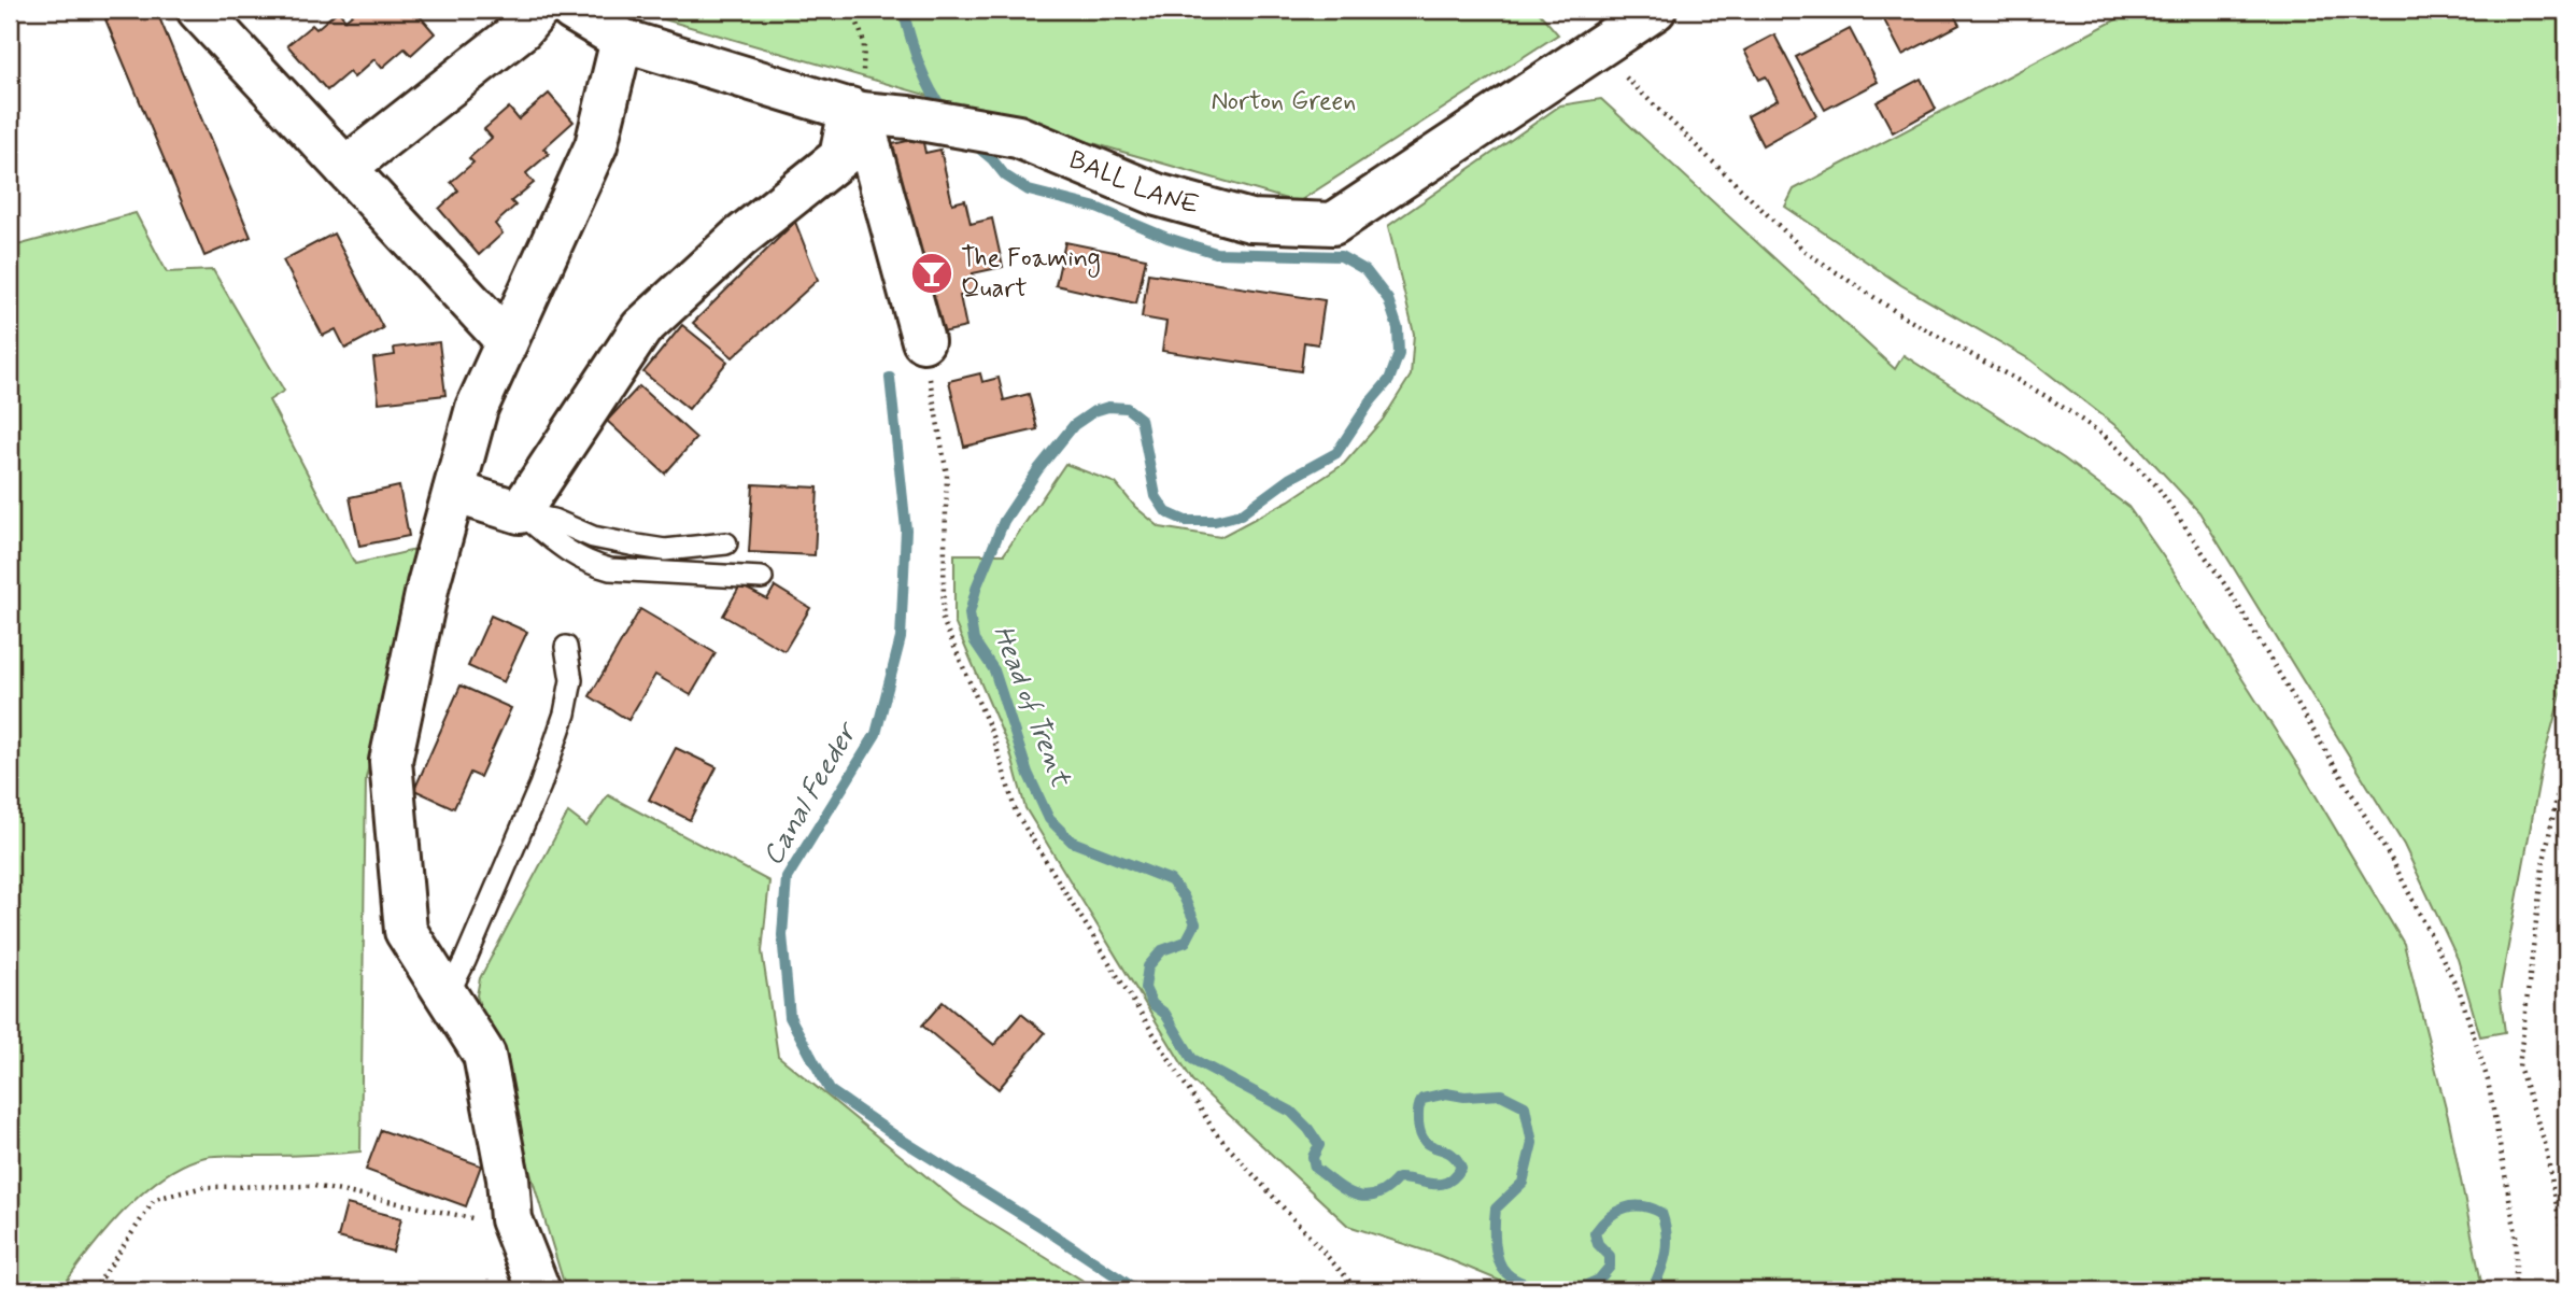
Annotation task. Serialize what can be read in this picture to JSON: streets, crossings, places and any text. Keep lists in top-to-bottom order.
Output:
{
  "streets": {
    "street": ["BALL LANE"]
  },
  "water": ["Head of Trent", "Canal Feeder"],
  "parks": ["Norton Green"],
  "places": {
    "bar": ["The Foaming Quart"]
  }
}
